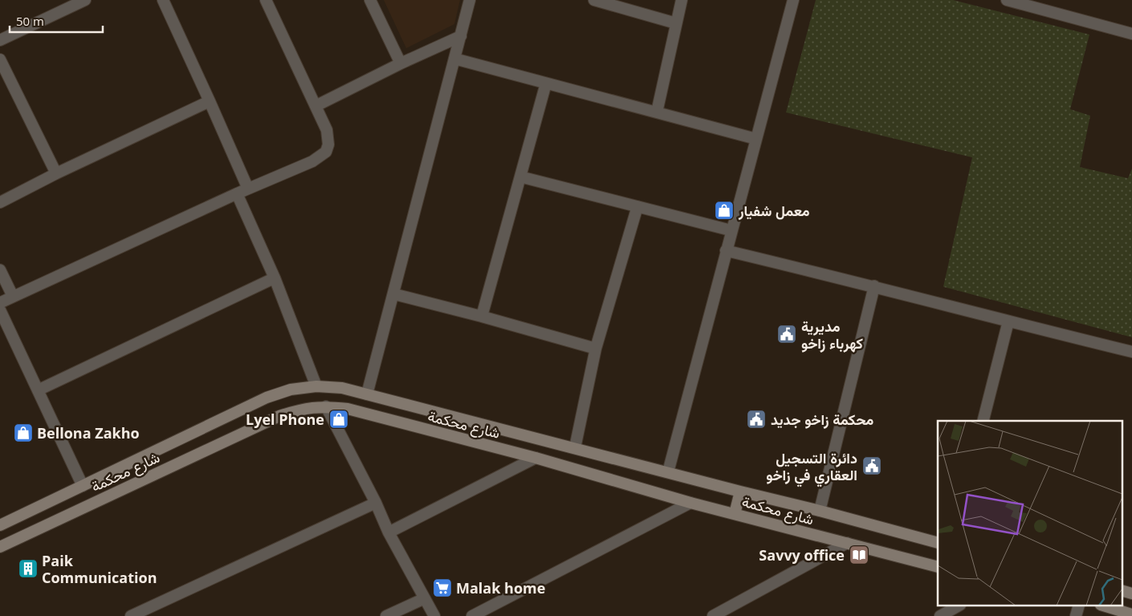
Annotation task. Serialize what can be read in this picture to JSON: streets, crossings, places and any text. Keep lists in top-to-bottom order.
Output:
{
  "streets": {
    "main road": ["شارع محكمة"]
  },
  "places": {
    "shop": ["معمل شفيار", "Lyel Phone", "Bellona Zakho"],
    "public building": ["مديرية كهرباء زاخو", "محكمة زاخو جديد", "دائرة التسجيل العقاري في زاخو"],
    "library": ["Savvy office"],
    "building": ["Paik Communication"],
    "supermarket": ["Malak home"]
  },
  "scale_bar": "50 m"
}
